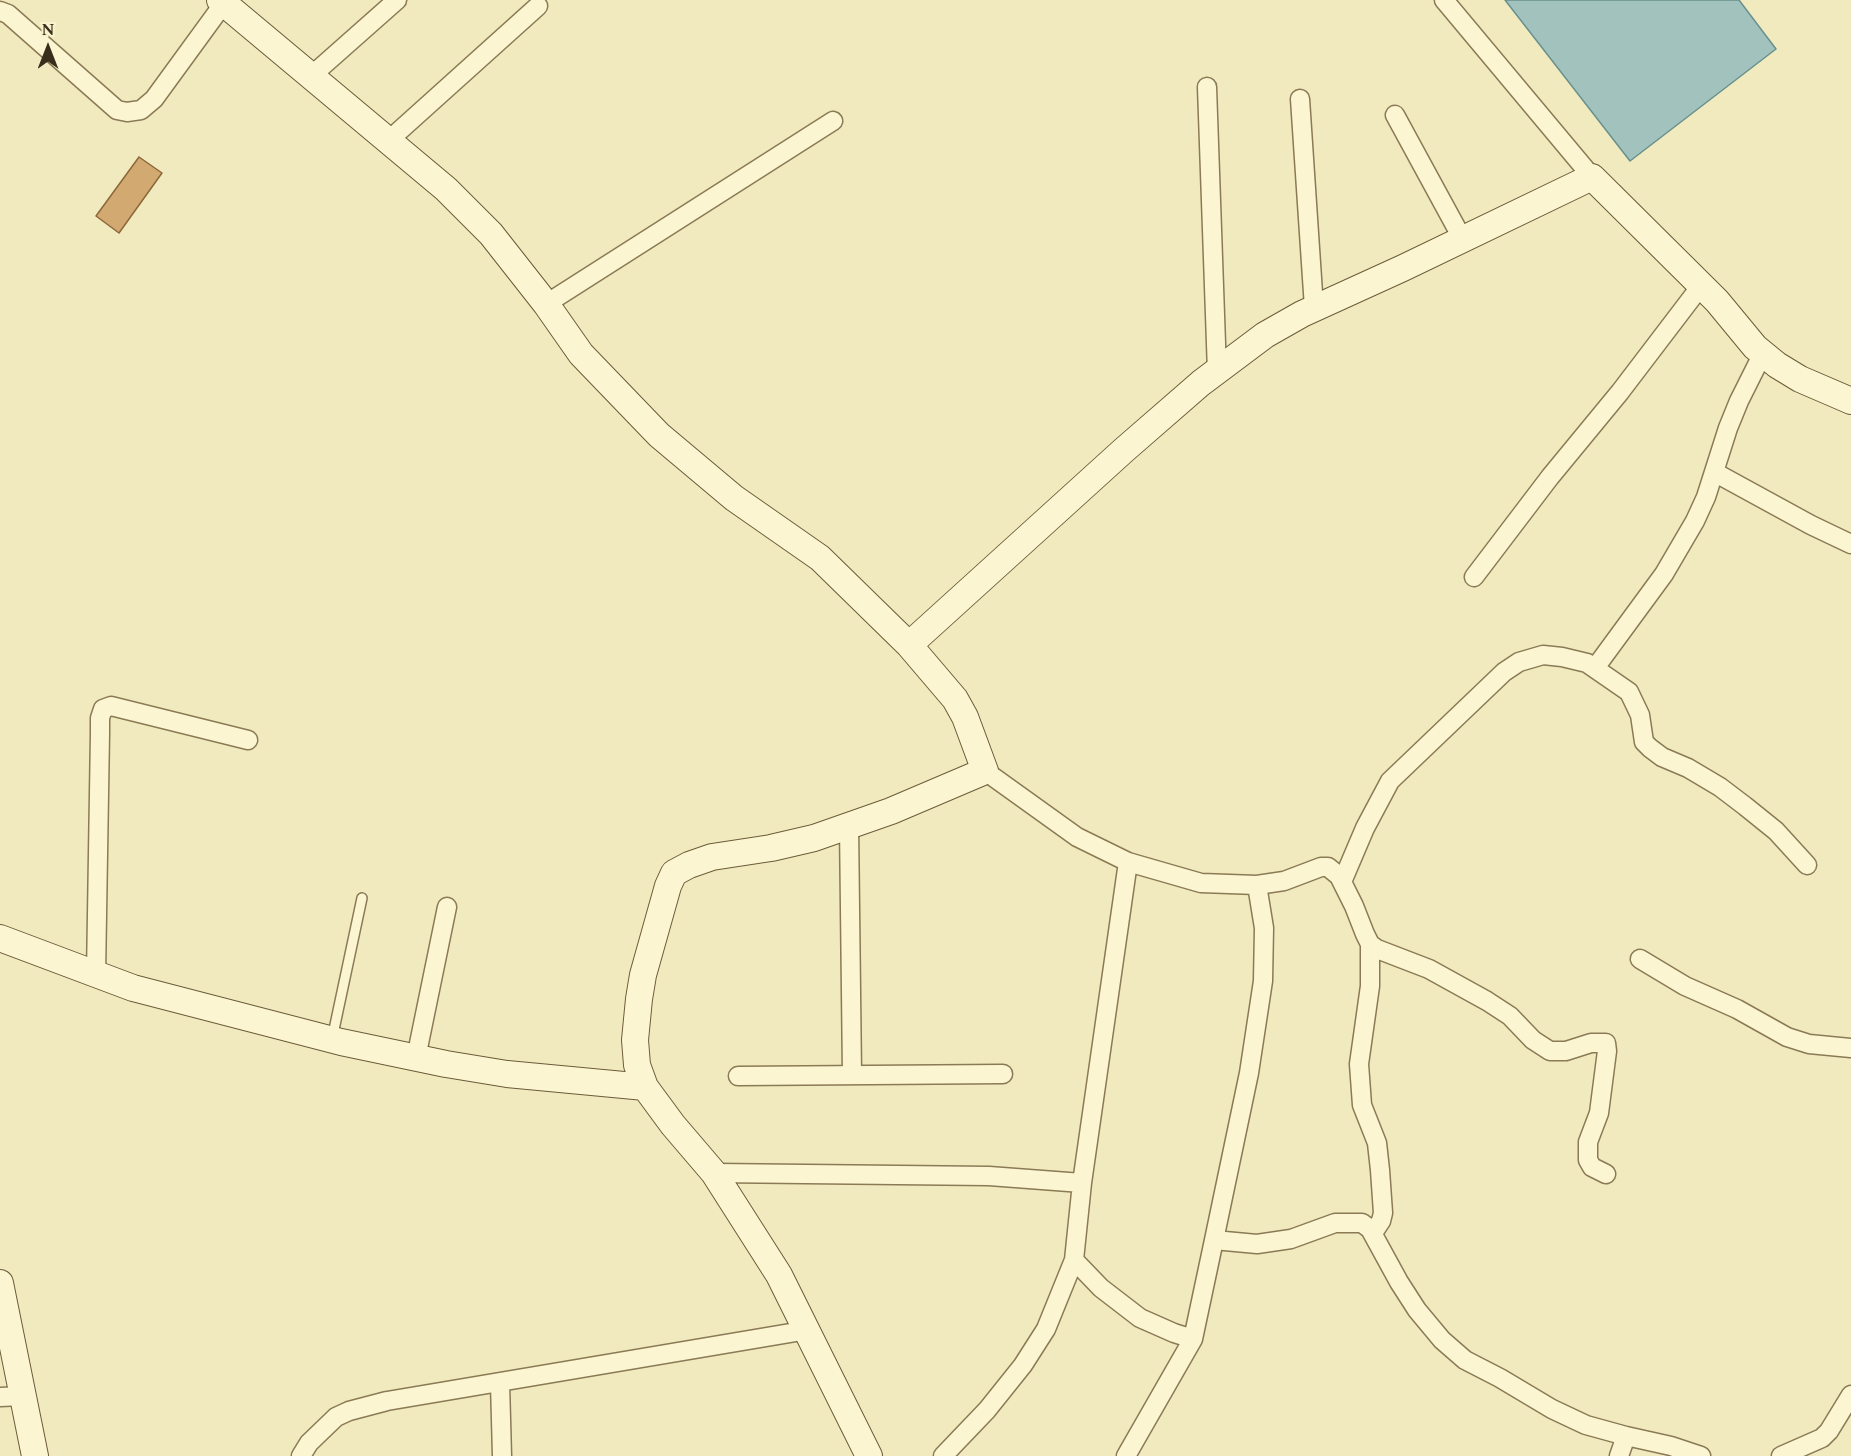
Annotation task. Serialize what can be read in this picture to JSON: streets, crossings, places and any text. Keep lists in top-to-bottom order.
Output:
{
  "north": "top"
}
